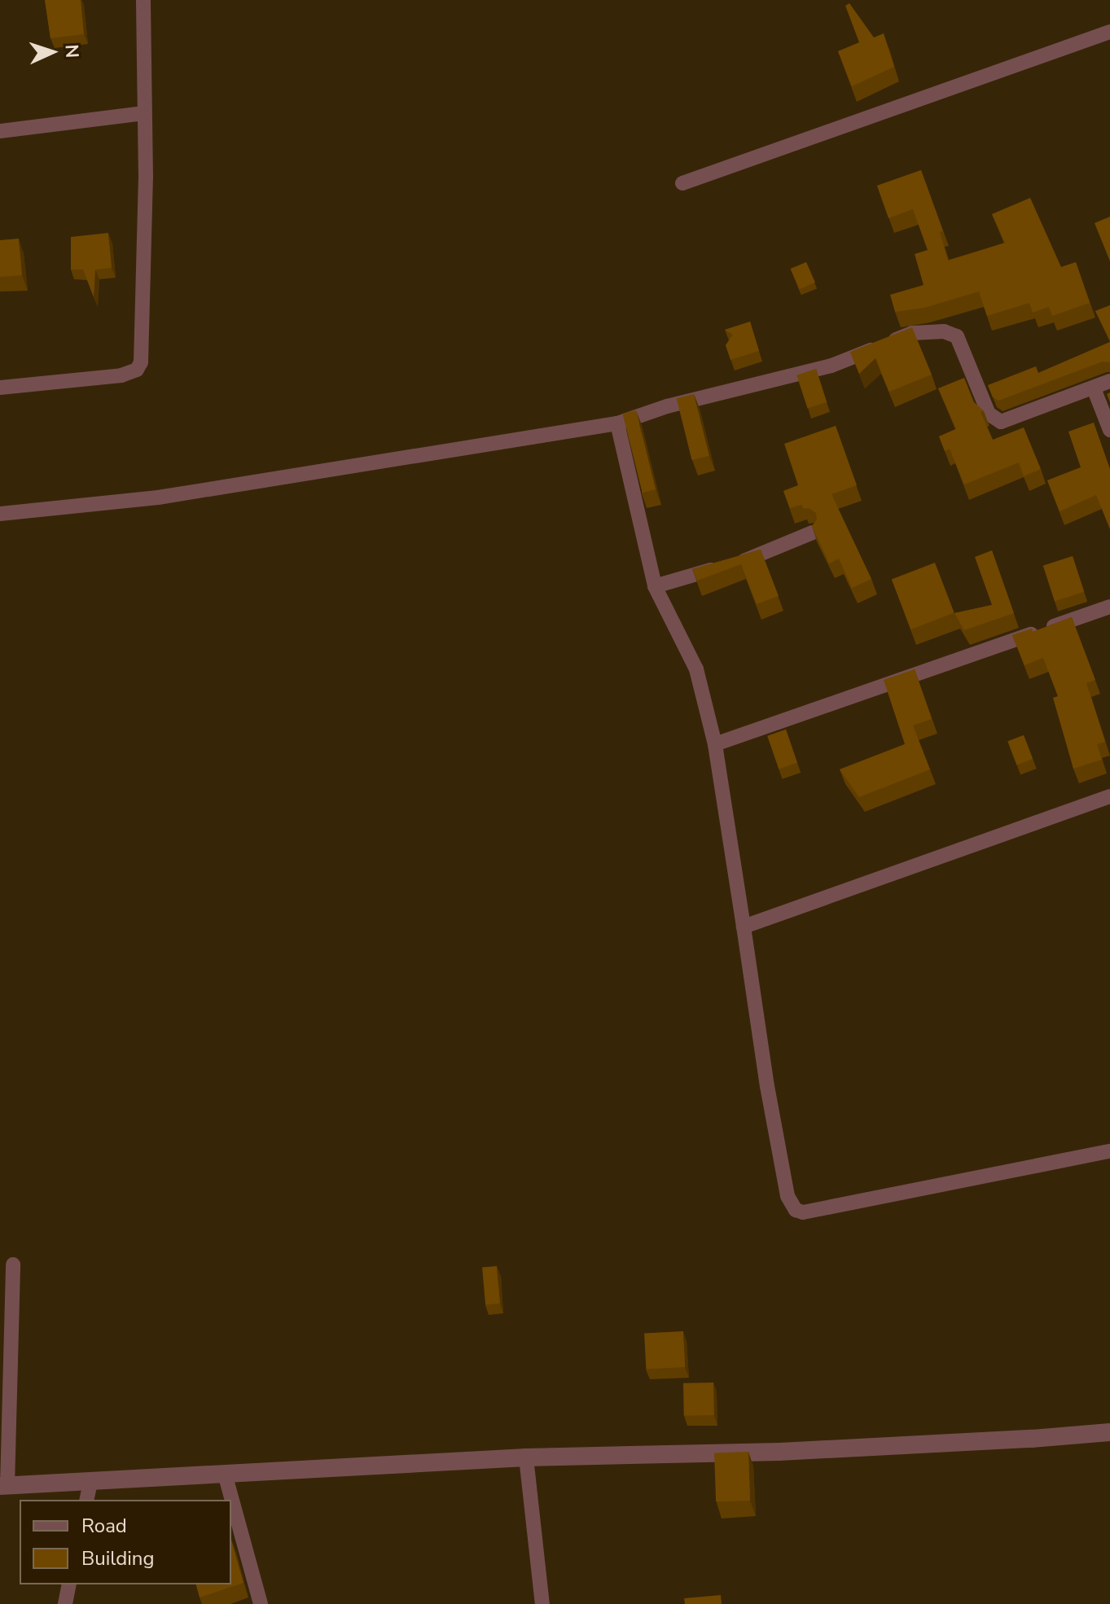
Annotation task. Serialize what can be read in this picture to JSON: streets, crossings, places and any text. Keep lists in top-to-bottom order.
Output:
{
  "legend": ["Road", "Building"],
  "north": "right"
}
